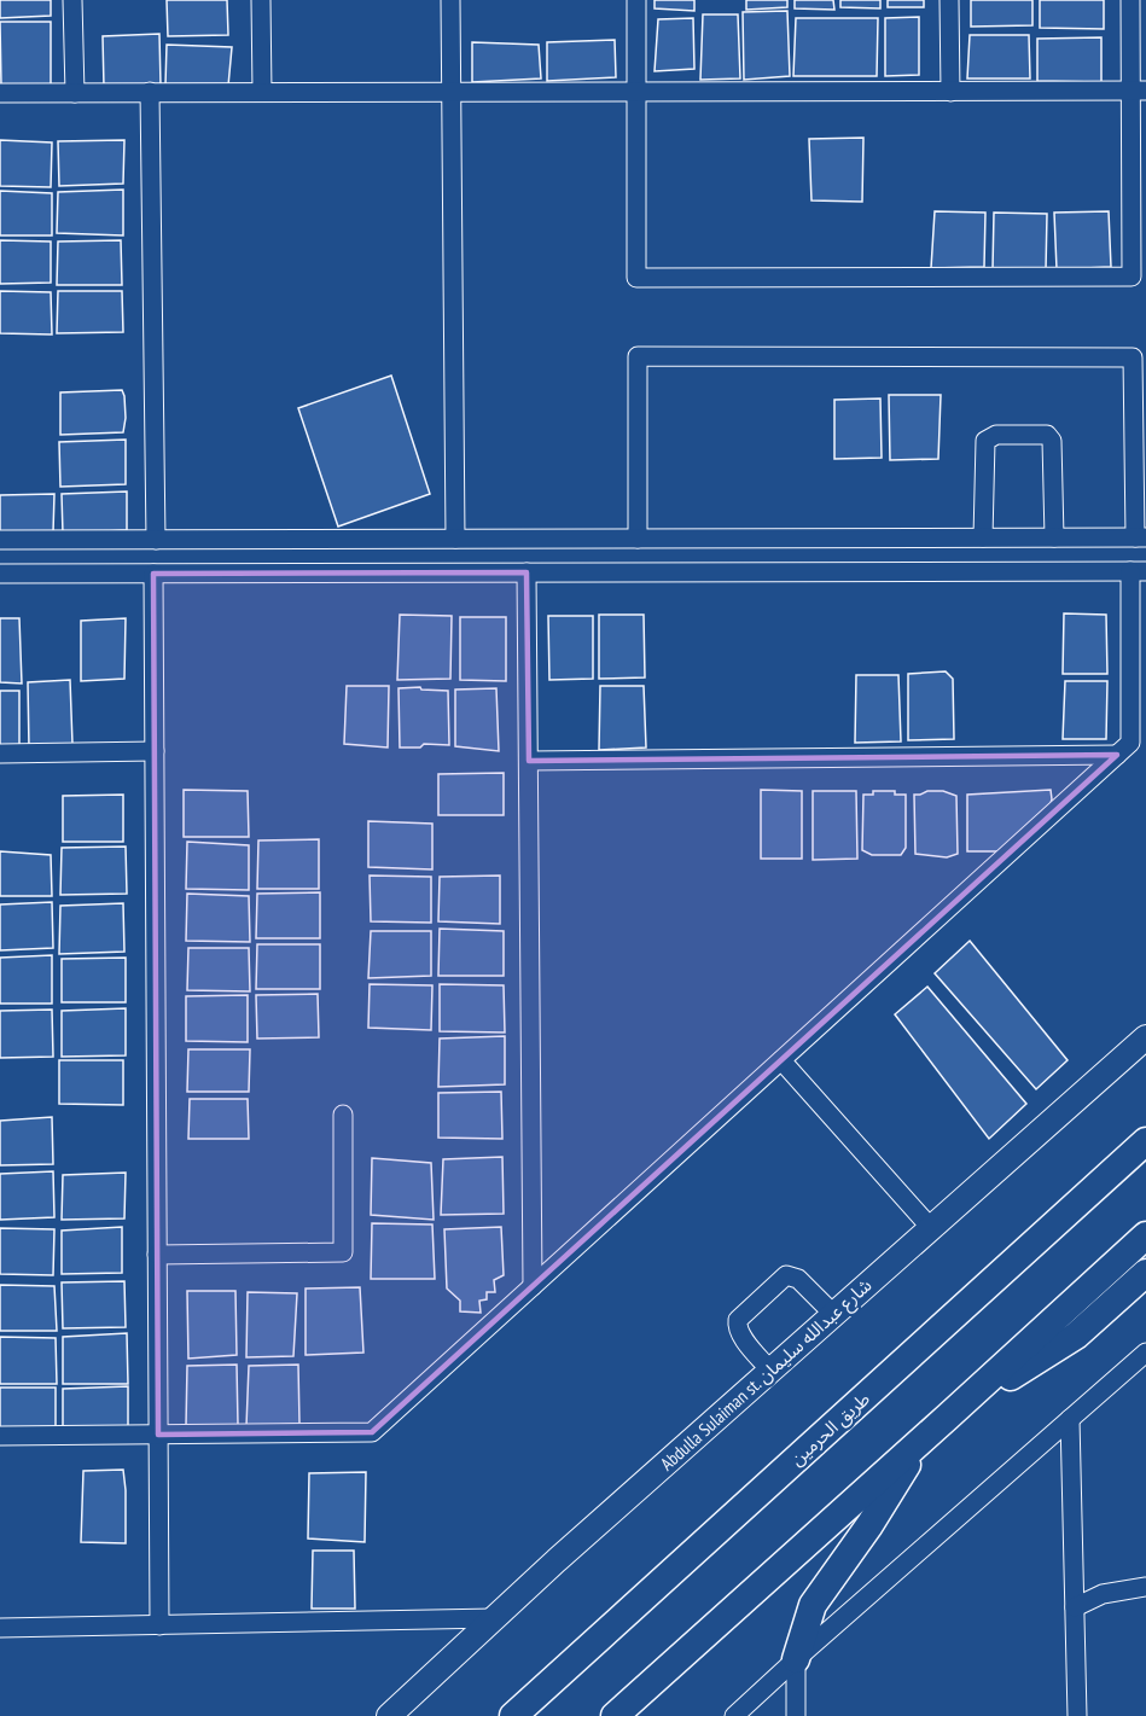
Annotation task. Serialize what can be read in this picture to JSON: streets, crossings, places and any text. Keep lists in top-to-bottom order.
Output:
{
  "streets": {
    "highway": ["طريق الحرمين"],
    "main road": ["Abdulla Sulaiman st. شارع عبدالله سليمان"]
  }
}
